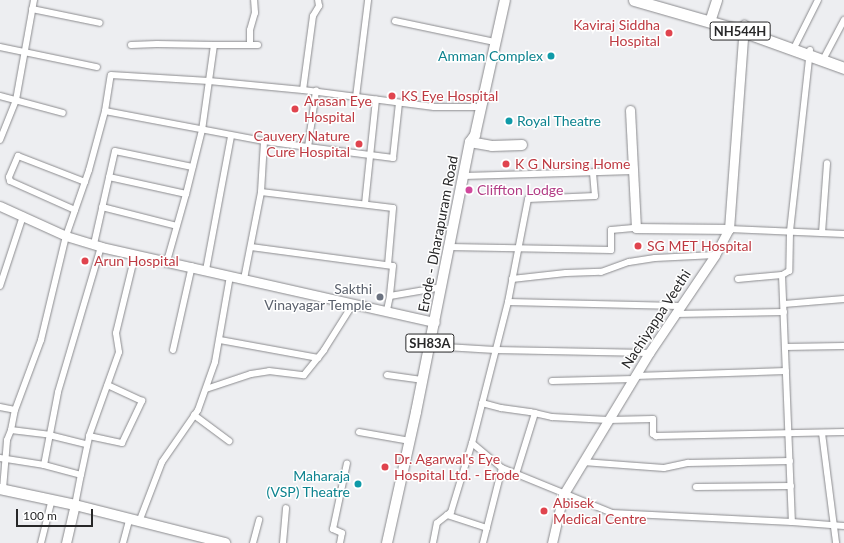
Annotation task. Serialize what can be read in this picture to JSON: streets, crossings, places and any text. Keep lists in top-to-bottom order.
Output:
{
  "streets": {
    "highway": ["NH544H"],
    "main road": ["Erode - Dharapuram Road", "SH83A"],
    "street": ["Nachiyappa Veethi"]
  },
  "crossings": [
    ["NH544H", "Nachiyappa Veethi"]
  ],
  "places": [
    "Kaviraj Siddha Hospital",
    "Amman Complex",
    "KS Eye Hospital",
    "Arasan Eye Hospital",
    "Royal Theatre",
    "Cauvery Nature Cure Hospital",
    "K G Nursing Home",
    "Cliffton Lodge",
    "SG MET Hospital",
    "Arun Hospital",
    "Sakthi Vinayagar Temple",
    "Dr. Agarwal's Eye Hospital Ltd. - Erode",
    "Maharaja (VSP) Theatre",
    "Abisek Medical Centre"
  ],
  "scale_bar": "100 m"
}
